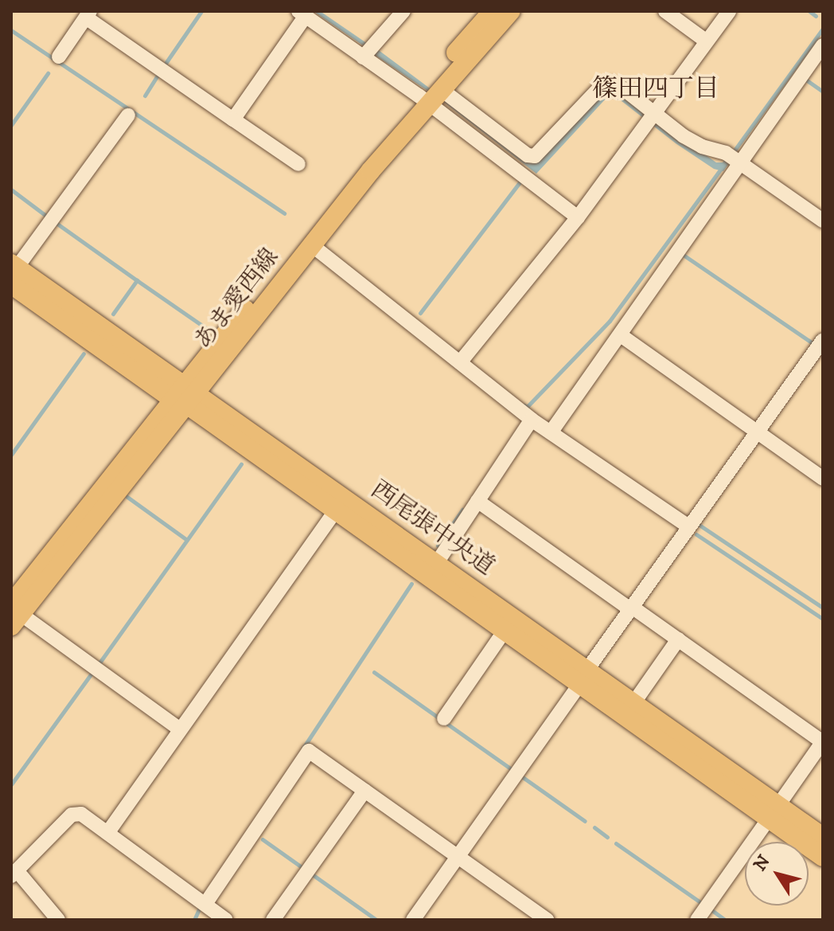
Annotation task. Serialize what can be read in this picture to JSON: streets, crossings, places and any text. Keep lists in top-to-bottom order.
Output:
{
  "streets": {
    "main road": ["あま愛西線", "西尾張中央道"]
  },
  "crossings": [
    ["あま愛西線", "西尾張中央道"]
  ],
  "districts": ["篠田四丁目"],
  "north": "top left"
}
